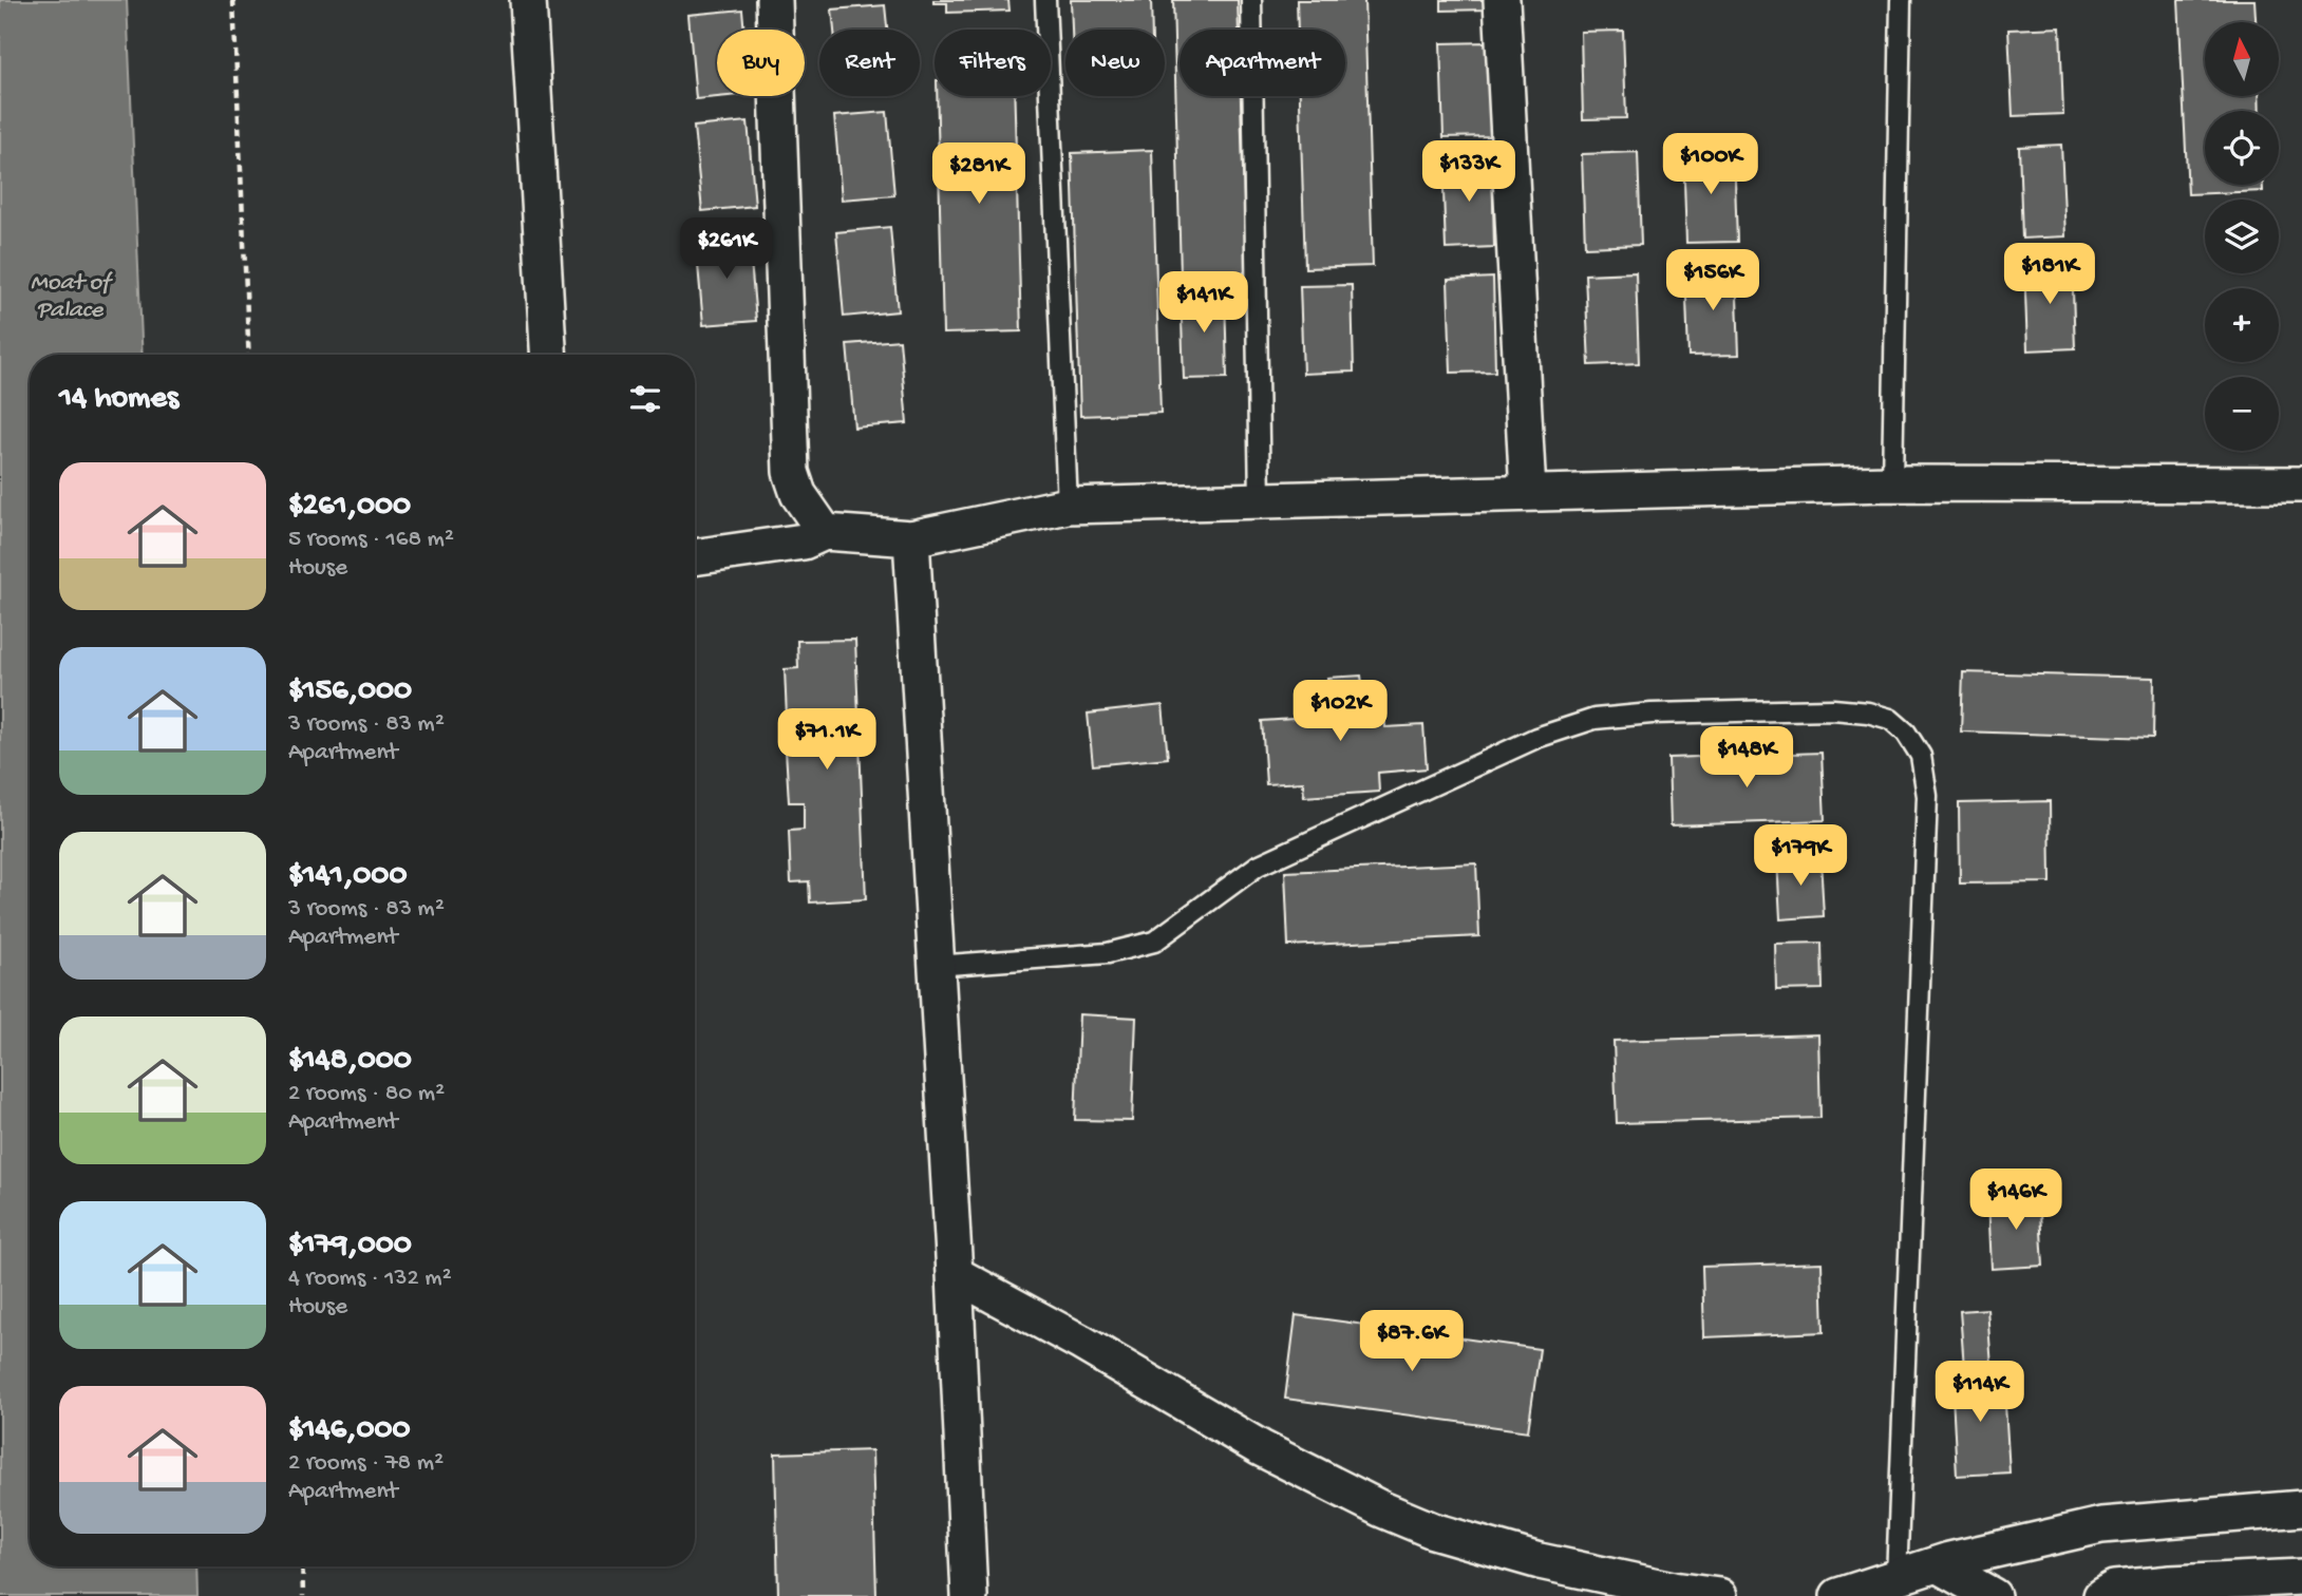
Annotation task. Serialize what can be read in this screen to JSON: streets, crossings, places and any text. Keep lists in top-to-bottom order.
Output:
{
  "water": ["Moat of Palace"],
  "north": "top",
  "page": {
    "map_buttons": ["+", "−"],
    "chip": [
      "Buy",
      "Rent",
      "Filters",
      "New",
      "Apartment"
    ],
    "price": [
      "$100K",
      "$133K",
      "$281K",
      "$261K",
      "$181K",
      "$156K",
      "$141K",
      "$102K",
      "$71.1K",
      "$148K",
      "$179K",
      "$146K",
      "$87.6K",
      "$114K"
    ],
    "heading": "14 homes",
    "list": [
      {
        "name": "$261,000",
        "note": "5 rooms · 168 m² · House"
      },
      {
        "name": "$156,000",
        "note": "3 rooms · 83 m² · Apartment"
      },
      {
        "name": "$141,000",
        "note": "3 rooms · 83 m² · Apartment"
      },
      {
        "name": "$148,000",
        "note": "2 rooms · 80 m² · Apartment"
      },
      {
        "name": "$179,000",
        "note": "4 rooms · 132 m² · House"
      },
      {
        "name": "$146,000",
        "note": "2 rooms · 78 m² · Apartment"
      }
    ]
  }
}
